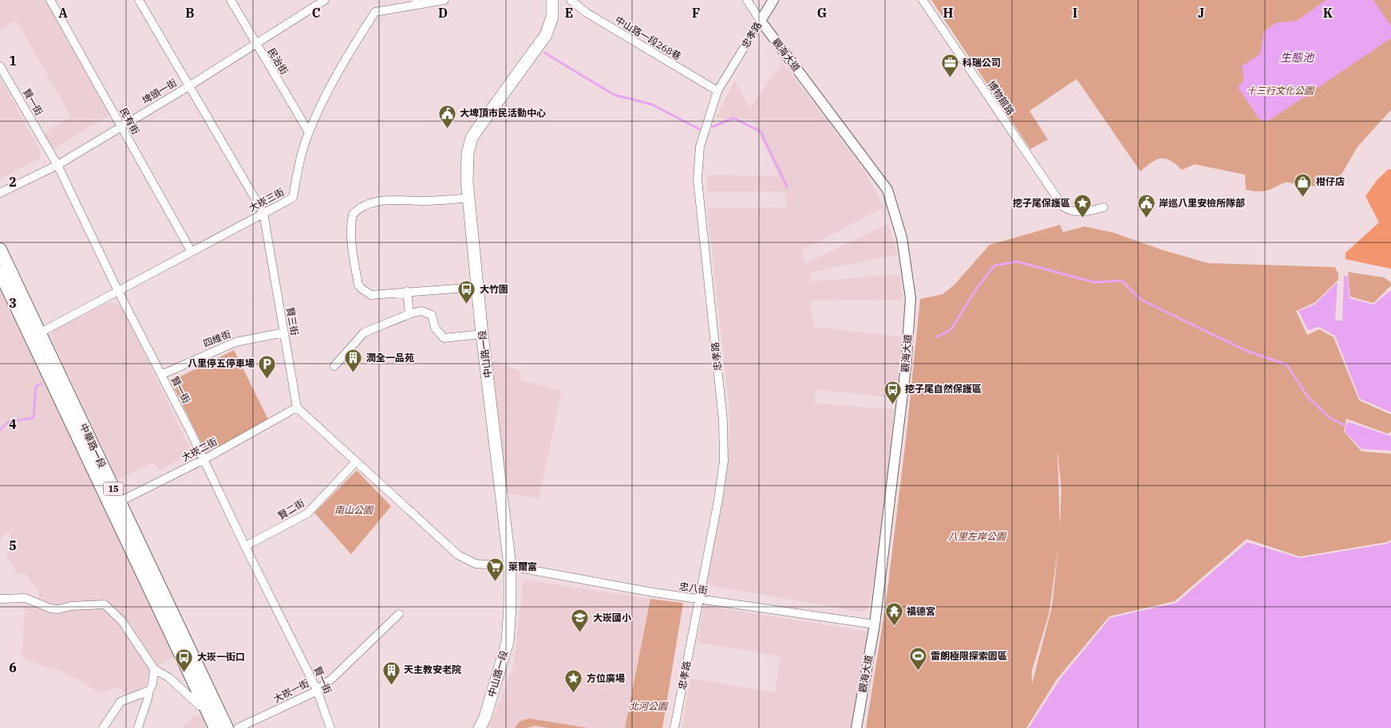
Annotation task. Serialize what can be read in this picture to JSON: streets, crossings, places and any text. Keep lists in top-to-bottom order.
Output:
{
  "streets": {
    "main road": ["中山路一段", "中華路一段", "15"],
    "street": [
      "忠孝路",
      "中山路一段268巷",
      "觀海大道",
      "民治街",
      "埤頭一街",
      "博物館路",
      "賢一街",
      "民有街",
      "大崁三街",
      "賢三街",
      "四維街",
      "大崁二街",
      "賢二街",
      "忠八街",
      "大崁一街"
    ]
  },
  "crossings": [
    ["忠孝路", "中山路一段268巷"],
    ["忠孝路", "觀海大道"],
    ["忠孝路", "忠八街"],
    ["觀海大道", "忠八街"],
    ["民治街", "埤頭一街"],
    ["民治街", "大崁三街"],
    ["埤頭一街", "賢一街"],
    ["埤頭一街", "民有街"],
    ["埤頭一街", "賢三街"],
    ["賢一街", "大崁三街"],
    ["賢一街", "四維街"],
    ["賢一街", "大崁二街"],
    ["賢一街", "賢二街"],
    ["賢一街", "大崁一街"],
    ["民有街", "大崁三街"],
    ["大崁三街", "賢三街"],
    ["大崁三街", "中華路一段"],
    ["賢三街", "四維街"],
    ["賢三街", "大崁二街"],
    ["中山路一段", "忠八街"],
    ["中華路一段", "大崁二街"]
  ],
  "water": ["生態池"],
  "parks": [
    "十三行文化公園",
    "南山公園",
    "八里左岸公園",
    "北河公園"
  ],
  "places": {
    "office": ["科瑞公司"],
    "public building": ["大埤頂市民活動中心", "岸巡八里安檢所隊部"],
    "shop": ["柑仔店"],
    "place": ["挖子尾保護區", "方位廣場"],
    "bus stop": ["大竹圍", "挖子尾自然保護區", "大崁一街口"],
    "building": ["潤全一品苑", "天主教安老院"],
    "parking": ["八里停五停車場"],
    "supermarket": ["萊爾富"],
    "temple": ["福德宮"],
    "school or university": ["大崁國小"],
    "sports": ["雷朗極限探索園區"]
  },
  "grid": {
    "columns": [
      "A",
      "B",
      "C",
      "D",
      "E",
      "F",
      "G",
      "H",
      "I",
      "J",
      "K"
    ],
    "rows": [
      "1",
      "2",
      "3",
      "4",
      "5",
      "6"
    ]
  }
}
